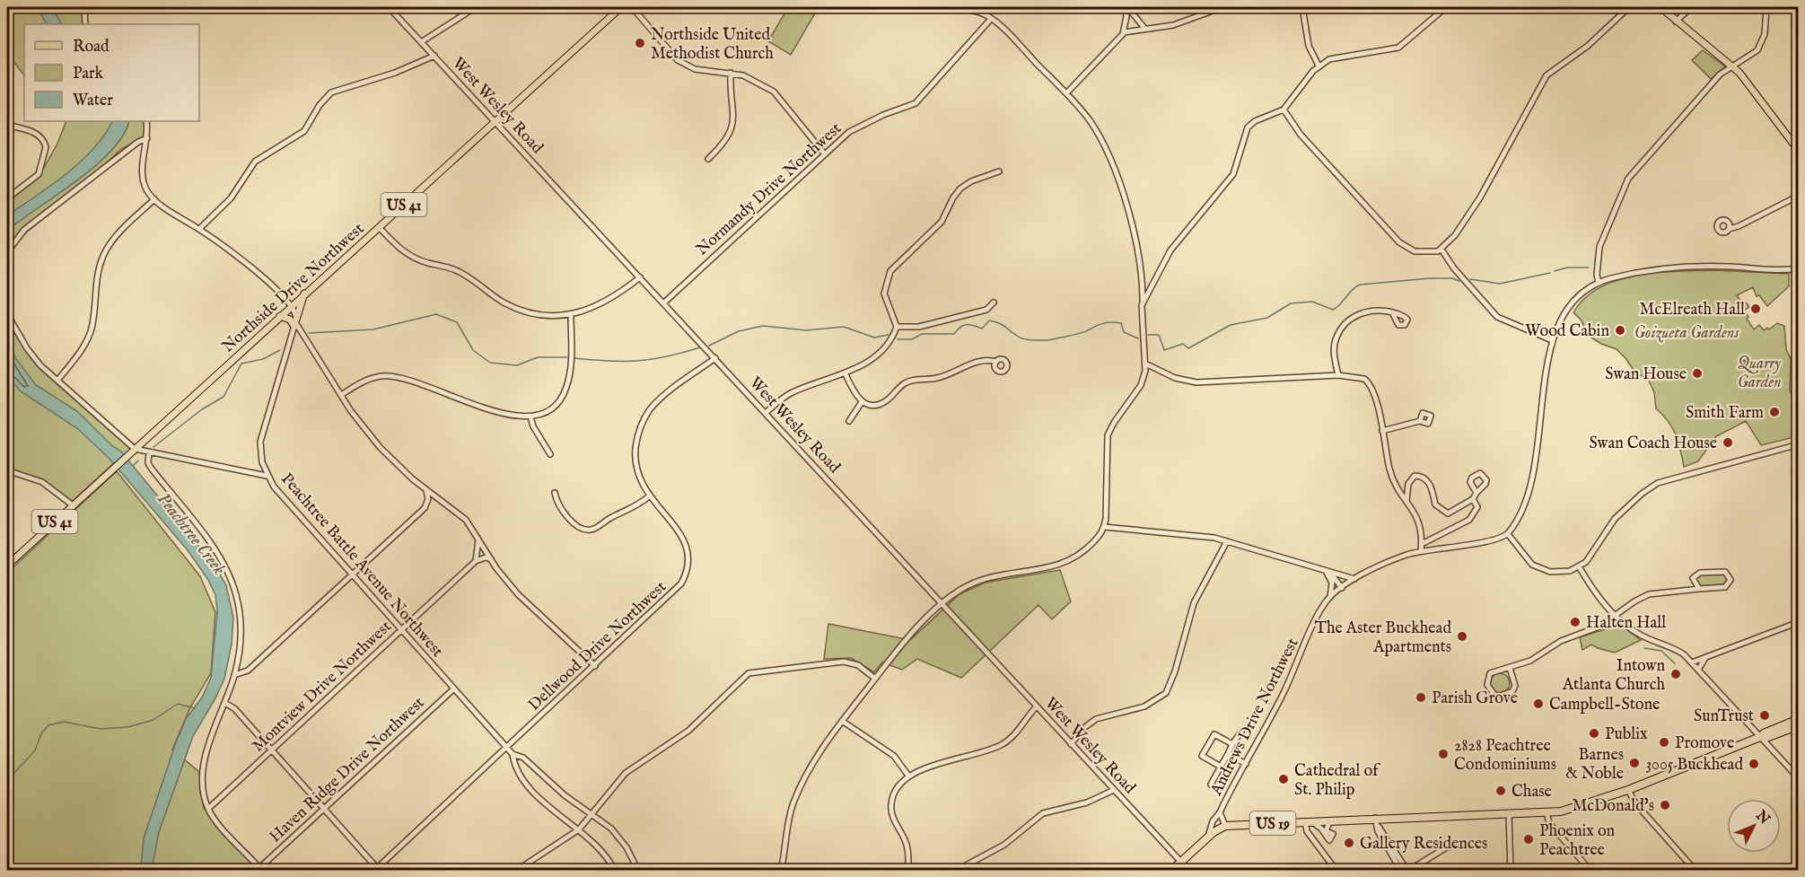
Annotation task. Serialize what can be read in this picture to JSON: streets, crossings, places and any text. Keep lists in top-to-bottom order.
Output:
{
  "streets": {
    "highway": ["US 19"],
    "main road": ["US 41", "Northside Drive Northwest"],
    "street": [
      "West Wesley Road",
      "Normandy Drive Northwest",
      "Peachtree Battle Avenue Northwest",
      "Dellwood Drive Northwest",
      "Montview Drive Northwest",
      "Andrews Drive Northwest",
      "Haven Ridge Drive Northwest"
    ]
  },
  "crossings": [
    ["West Wesley Road", "Normandy Drive Northwest"],
    ["West Wesley Road", "Northside Drive Northwest"],
    ["West Wesley Road", "Dellwood Drive Northwest"],
    ["West Wesley Road", "US 19"],
    ["Peachtree Battle Avenue Northwest", "Dellwood Drive Northwest"],
    ["Peachtree Battle Avenue Northwest", "Montview Drive Northwest"],
    ["Peachtree Battle Avenue Northwest", "Haven Ridge Drive Northwest"],
    ["Andrews Drive Northwest", "US 19"]
  ],
  "water": ["Peachtree Creek"],
  "parks": ["Goizueta Gardens", "Quarry Garden"],
  "places": [
    "Northside United Methodist Church",
    "McElreath Hall",
    "Wood Cabin",
    "Swan House",
    "Smith Farm",
    "Swan Coach House",
    "Halten Hall",
    "The Aster Buckhead Apartments",
    "Intown Atlanta Church",
    "Parish Grove",
    "Campbell-Stone",
    "SunTrust",
    "Publix",
    "Promove",
    "2828 Peachtree Condominiums",
    "Barnes & Noble",
    "3005 Buckhead",
    "Cathedral of St. Philip",
    "Chase",
    "McDonald's",
    "Phoenix on Peachtree",
    "Gallery Residences"
  ],
  "legend": ["Road", "Park", "Water"],
  "north": "top right"
}
